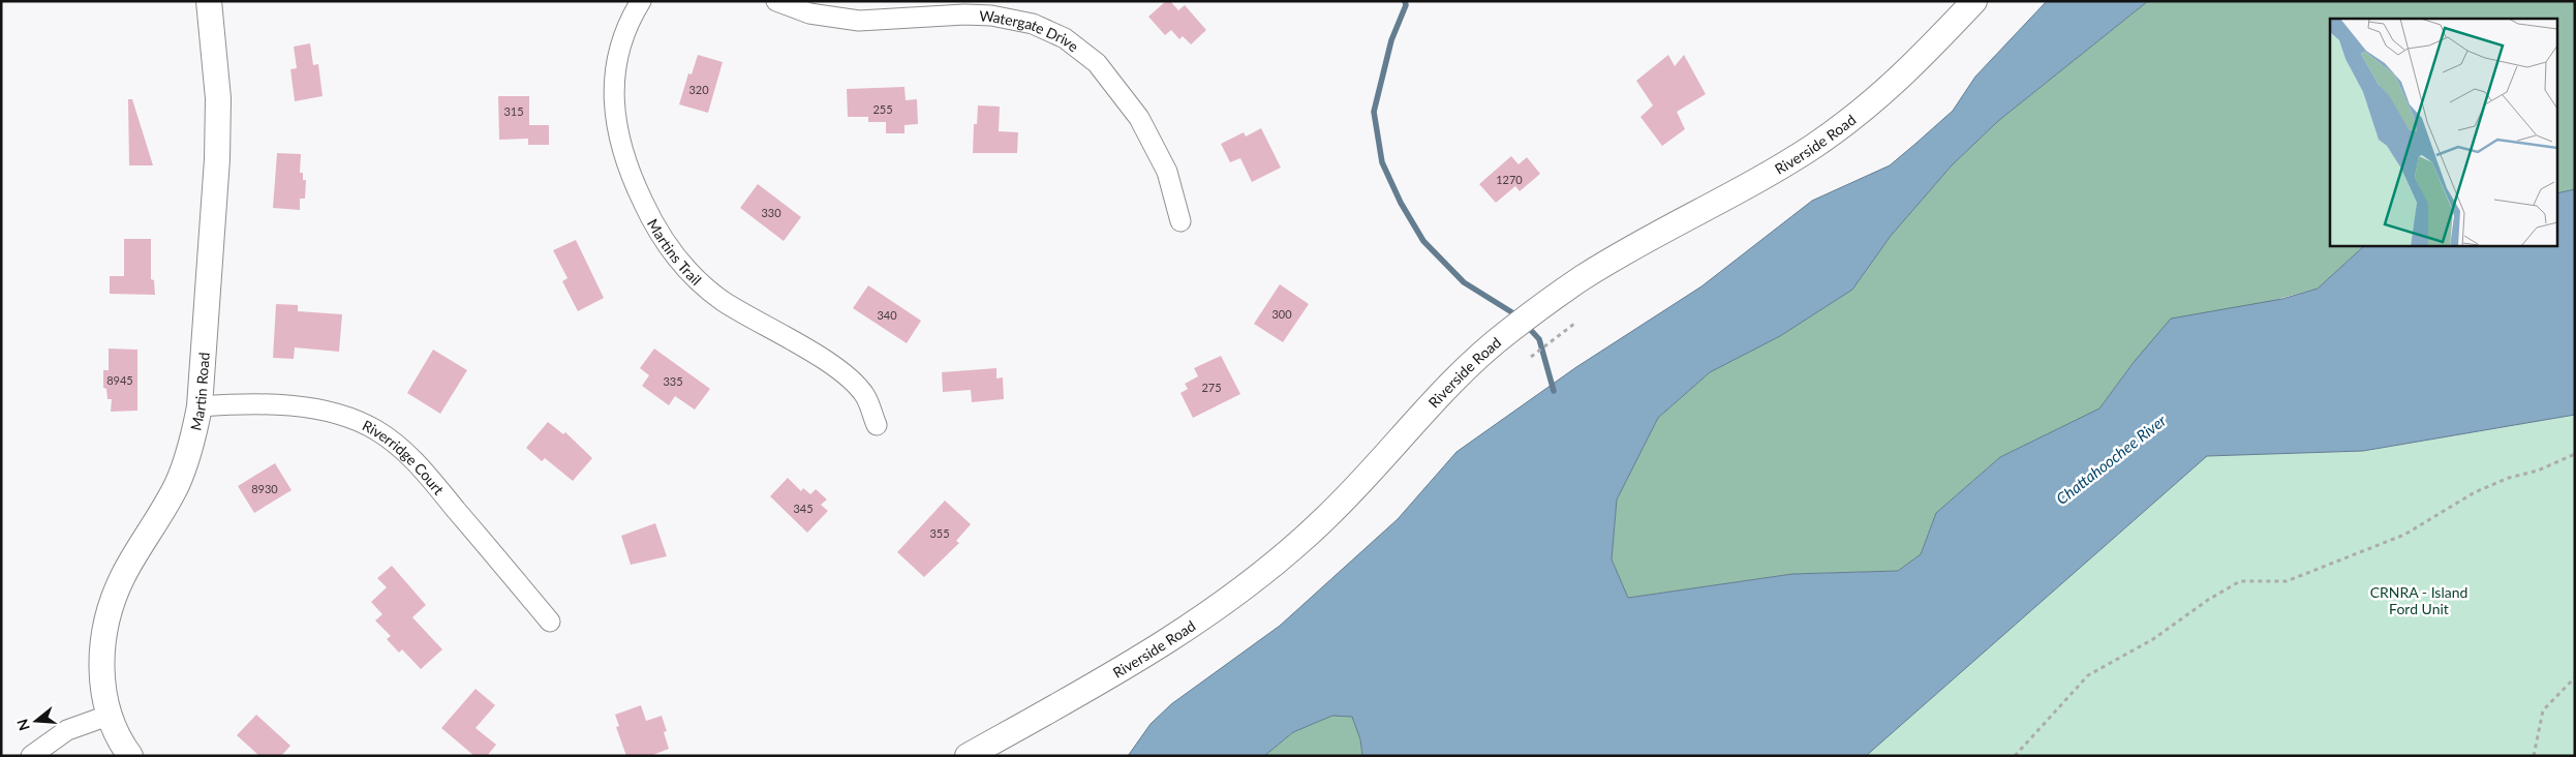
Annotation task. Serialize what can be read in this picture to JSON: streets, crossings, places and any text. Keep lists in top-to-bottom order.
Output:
{
  "streets": {
    "street": [
      "Watergate Drive",
      "Riverside Road",
      "Martins Trail",
      "Martin Road",
      "Riverridge Court"
    ]
  },
  "crossings": [
    ["Martin Road", "Riverridge Court"]
  ],
  "water": ["Chattahoochee River"],
  "parks": ["CRNRA - Island Ford Unit"],
  "house_numbers": [
    "320",
    "255",
    "315",
    "1270",
    "330",
    "300",
    "340",
    "8945",
    "335",
    "275",
    "8930",
    "345",
    "355"
  ],
  "north": "left"
}
